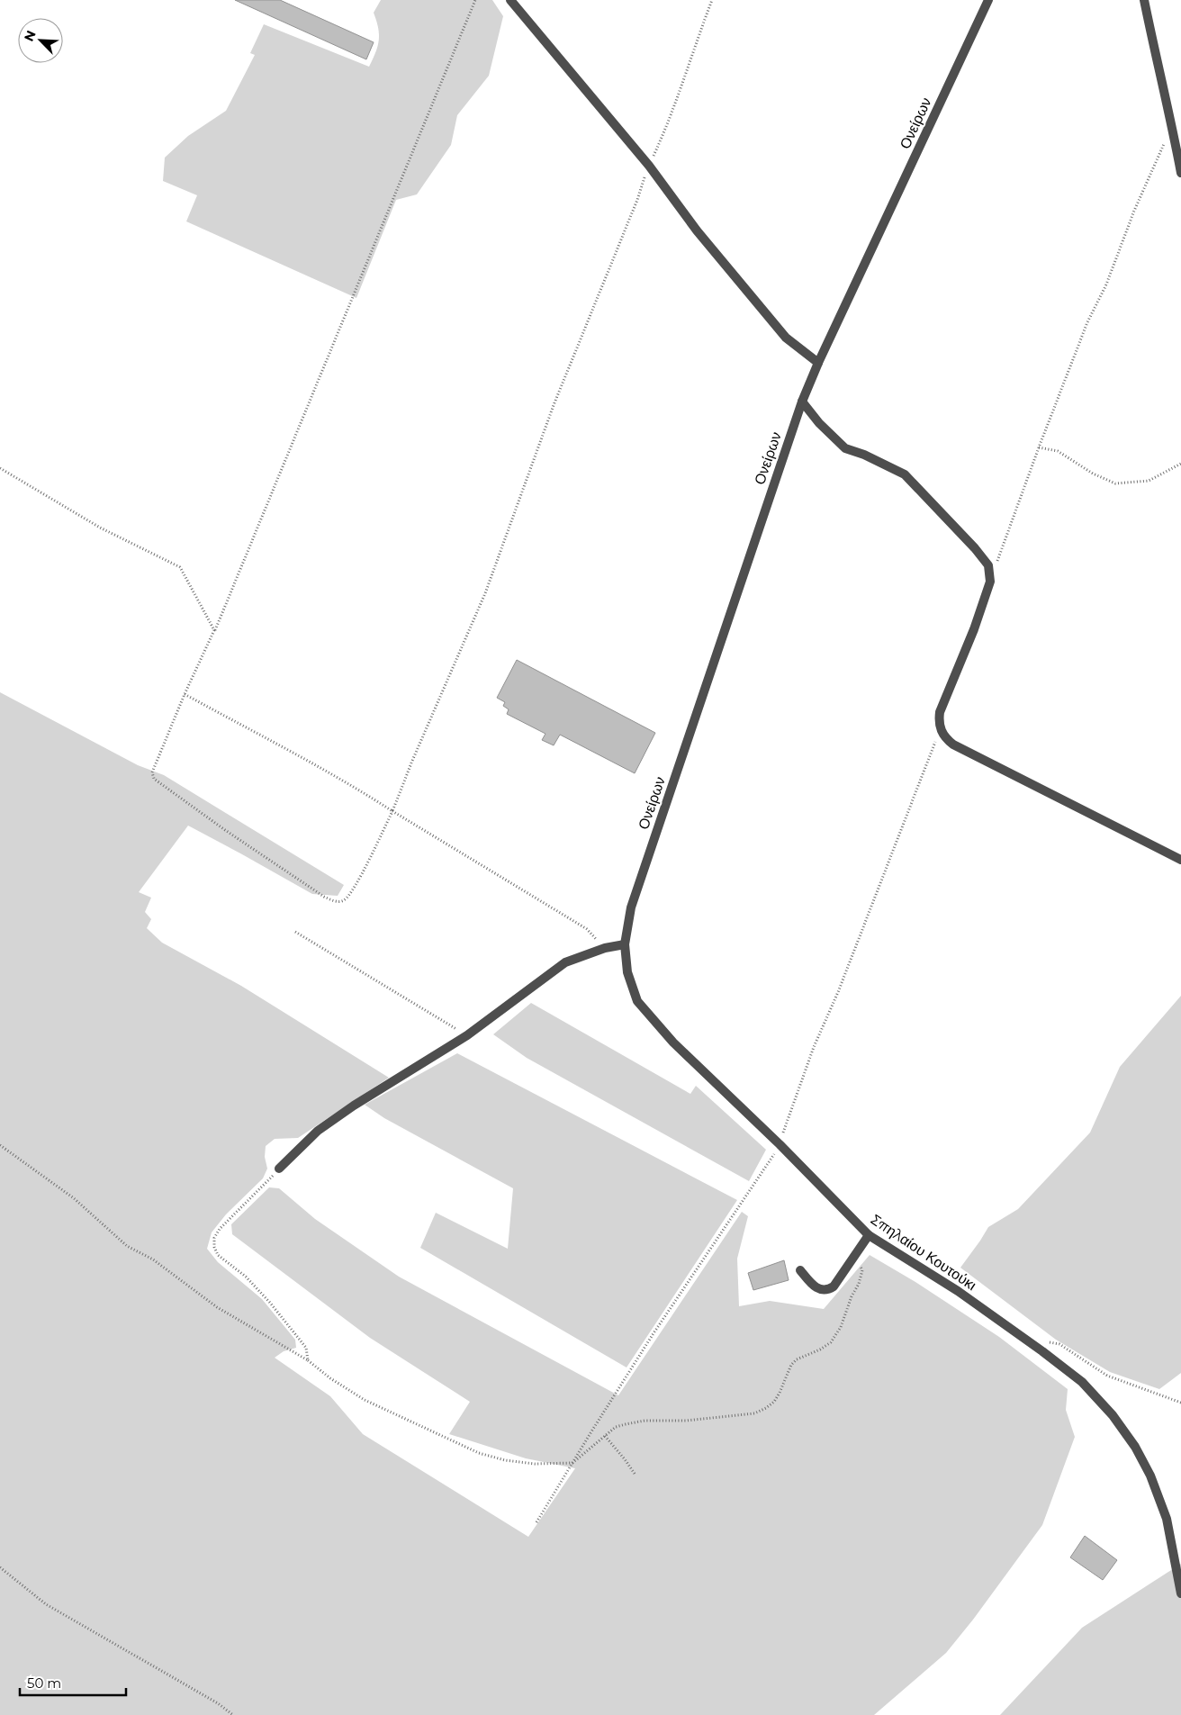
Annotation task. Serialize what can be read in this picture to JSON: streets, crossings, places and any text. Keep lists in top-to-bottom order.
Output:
{
  "streets": {
    "street": ["Ονείρων", "Σπηλαίου Κουτούκι"]
  },
  "crossings": [
    ["Ονείρων", "Σπηλαίου Κουτούκι"]
  ],
  "scale_bar": "50 m",
  "north": "top left"
}
